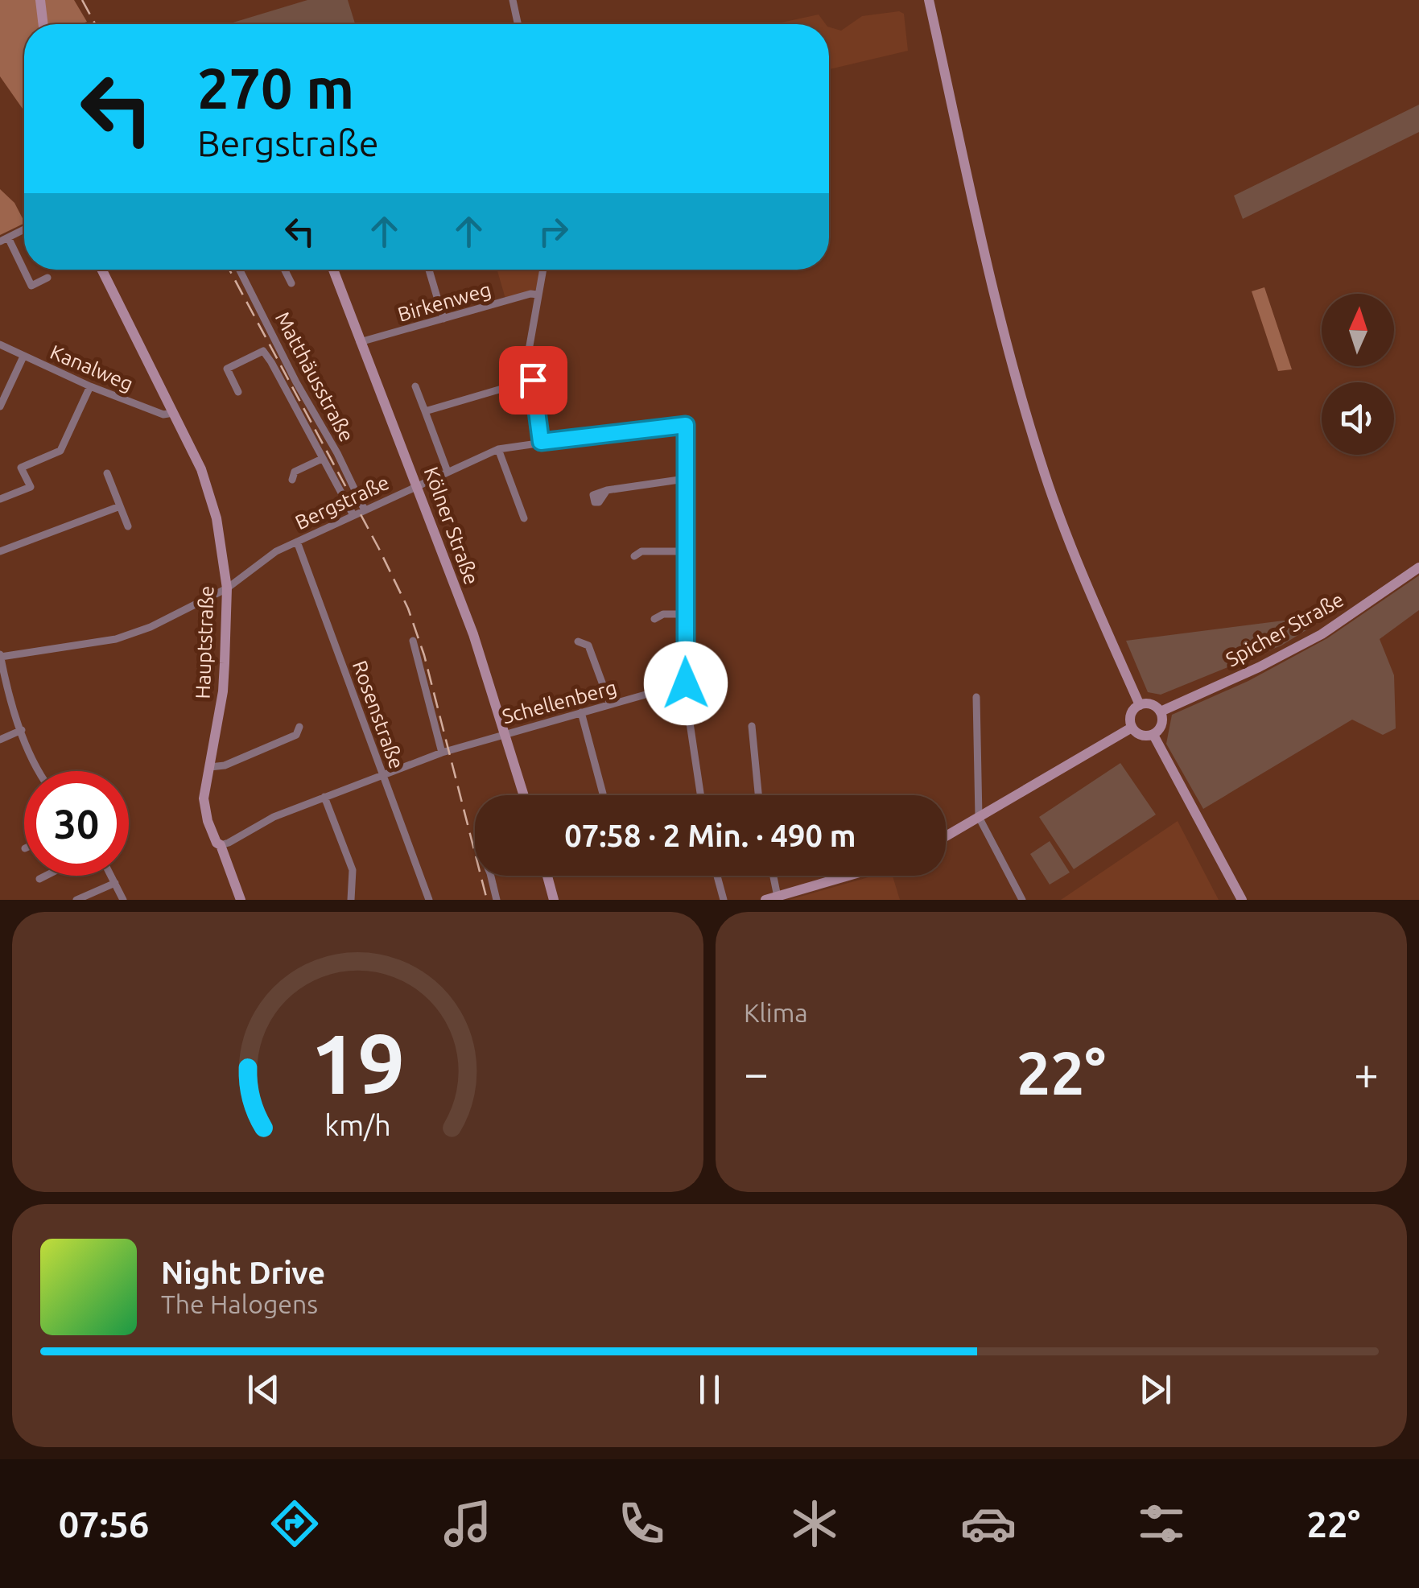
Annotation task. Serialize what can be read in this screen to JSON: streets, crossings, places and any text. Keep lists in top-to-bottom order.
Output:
{
  "streets": {
    "street": [
      "Birkenweg",
      "Kanalweg",
      "Matthäusstraße",
      "Bergstraße",
      "Kölner Straße",
      "Spicher Straße",
      "Hauptstraße",
      "Schellenberg",
      "Rosenstraße"
    ]
  },
  "crossings": [
    ["Birkenweg", "Kölner Straße"],
    ["Kanalweg", "Hauptstraße"],
    ["Matthäusstraße", "Bergstraße"],
    ["Bergstraße", "Kölner Straße"],
    ["Bergstraße", "Hauptstraße"],
    ["Bergstraße", "Rosenstraße"],
    ["Kölner Straße", "Schellenberg"],
    ["Hauptstraße", "Schellenberg"],
    ["Schellenberg", "Rosenstraße"]
  ],
  "north": "top",
  "page": {
    "turn": ["270 m", "Bergstraße"],
    "limit": "30",
    "trip": "07:58 · 2 Min. · 490 m",
    "tile": "Klima",
    "heat": ["−", "22°", "+"],
    "song": ["Night Drive", "The Halogens"],
    "tabs": ["07:56", "22°"],
    "gauge": ["19", "km/h"]
  }
}
